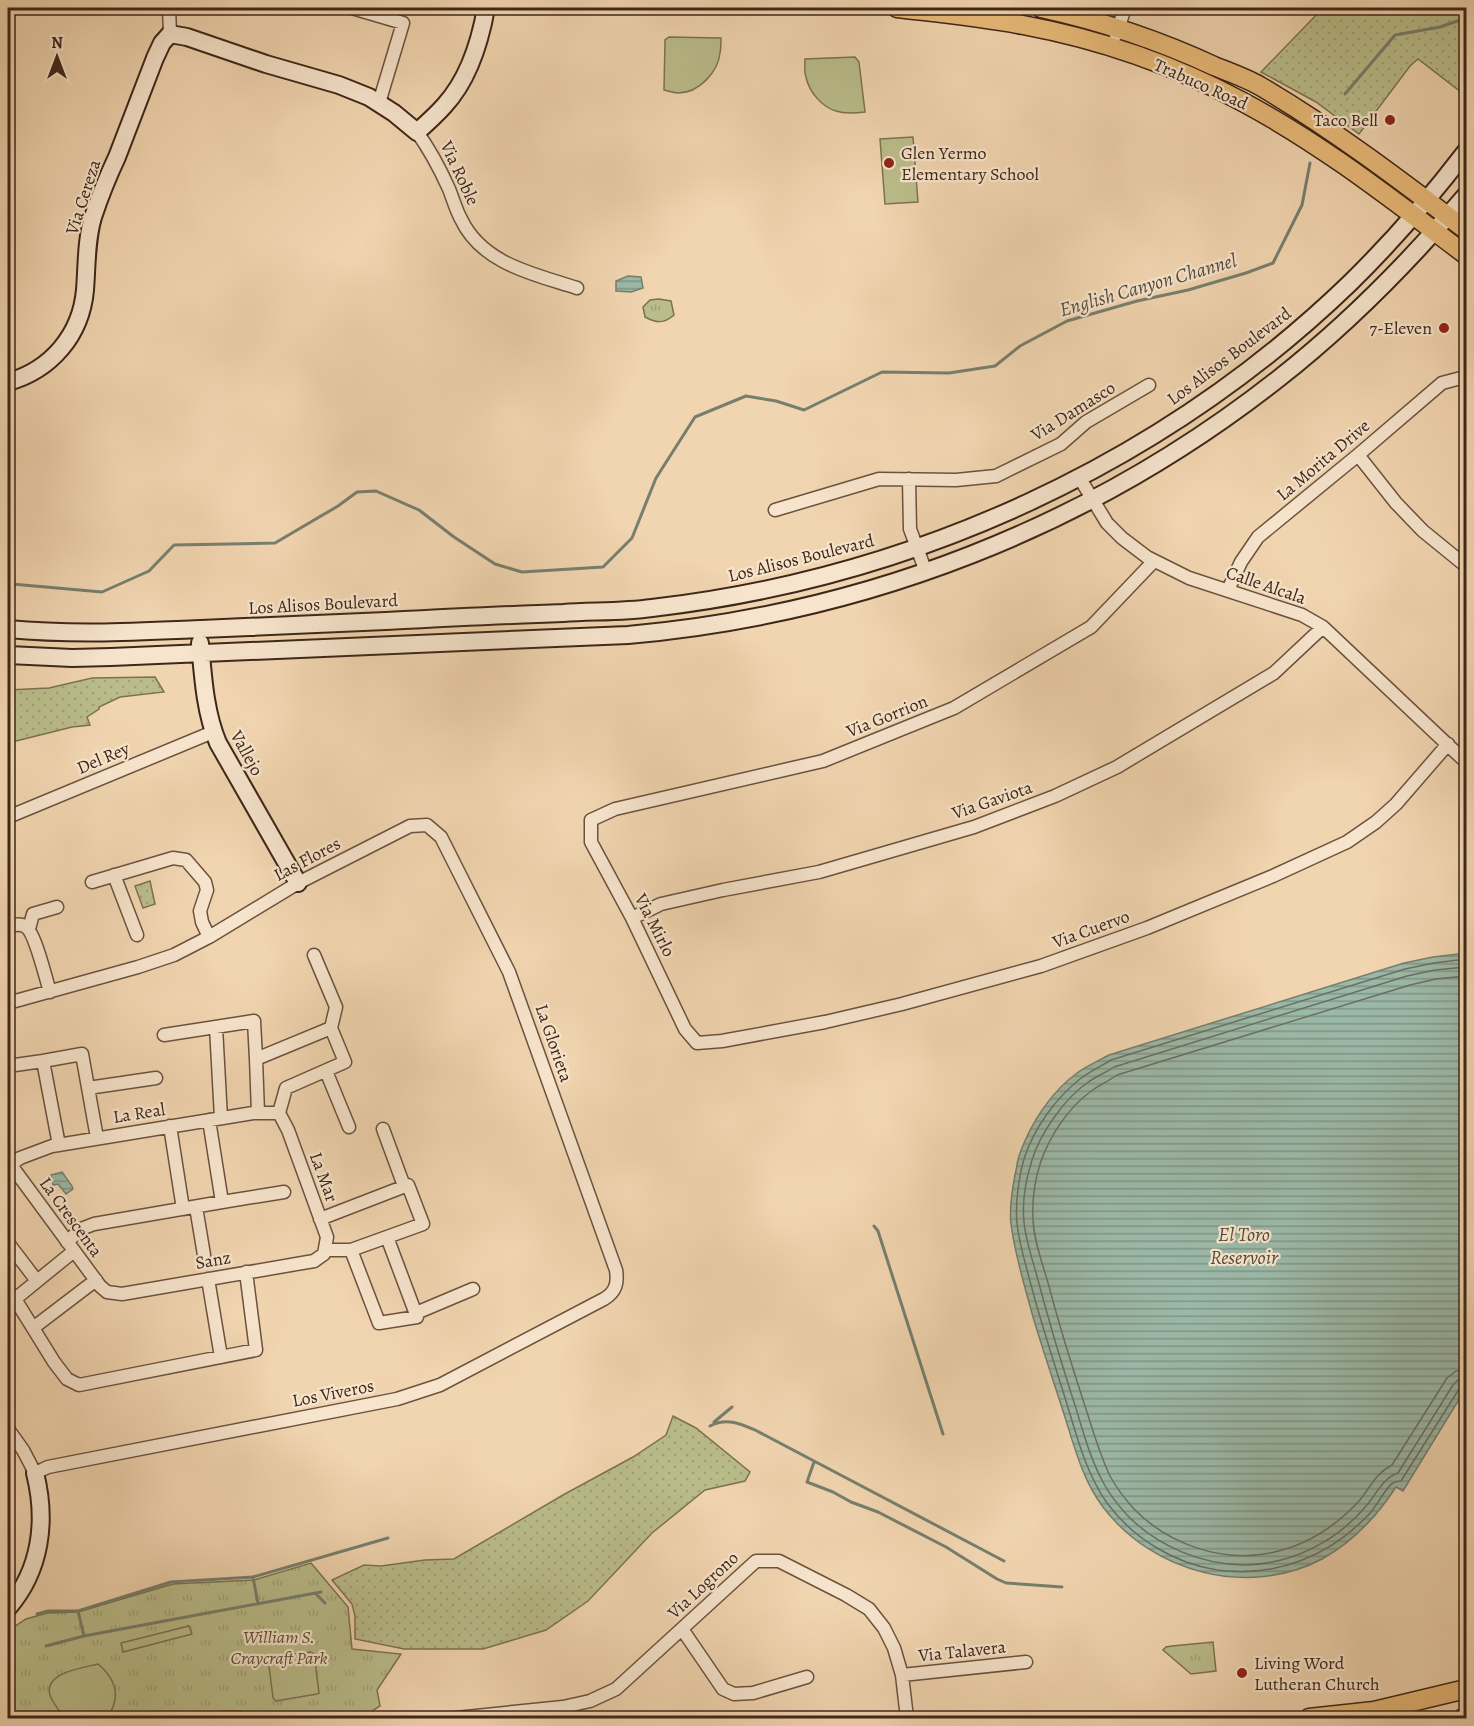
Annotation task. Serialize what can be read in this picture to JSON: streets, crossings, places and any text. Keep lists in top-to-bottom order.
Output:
{
  "streets": {
    "main road": [
      "Trabuco Road",
      "Via Roble",
      "Via Cereza",
      "Los Alisos Boulevard",
      "Vallejo"
    ],
    "street": [
      "Via Damasco",
      "La Morita Drive",
      "Calle Alcala",
      "Via Gorrion",
      "Del Rey",
      "Via Gaviota",
      "Las Flores",
      "Via Mirlo",
      "Via Cuervo",
      "La Glorieta",
      "La Real",
      "La Mar",
      "La Crescenta",
      "Sanz",
      "Los Viveros",
      "Via Logrono",
      "Via Talavera"
    ]
  },
  "crossings": [
    ["Trabuco Road", "Los Alisos Boulevard"],
    ["Via Roble", "Via Cereza"],
    ["Los Alisos Boulevard", "Calle Alcala"],
    ["Los Alisos Boulevard", "Vallejo"],
    ["La Morita Drive", "Calle Alcala"],
    ["Calle Alcala", "Via Gorrion"],
    ["Calle Alcala", "Via Gaviota"],
    ["Calle Alcala", "Via Cuervo"],
    ["Via Gorrion", "Via Mirlo"],
    ["Vallejo", "Del Rey"],
    ["Vallejo", "Las Flores"],
    ["Via Gaviota", "Via Mirlo"],
    ["Las Flores", "La Glorieta"],
    ["Via Mirlo", "Via Cuervo"],
    ["La Glorieta", "Los Viveros"],
    ["La Real", "La Mar"],
    ["La Real", "La Crescenta"],
    ["La Mar", "Sanz"],
    ["La Crescenta", "Sanz"],
    ["Via Logrono", "Via Talavera"]
  ],
  "water": ["English Canyon Channel", "El Toro Reservoir"],
  "parks": ["William S. Craycraft Park"],
  "places": [
    "Taco Bell",
    "Glen Yermo Elementary School",
    "7-Eleven",
    "Living Word Lutheran Church"
  ],
  "north": "top"
}
